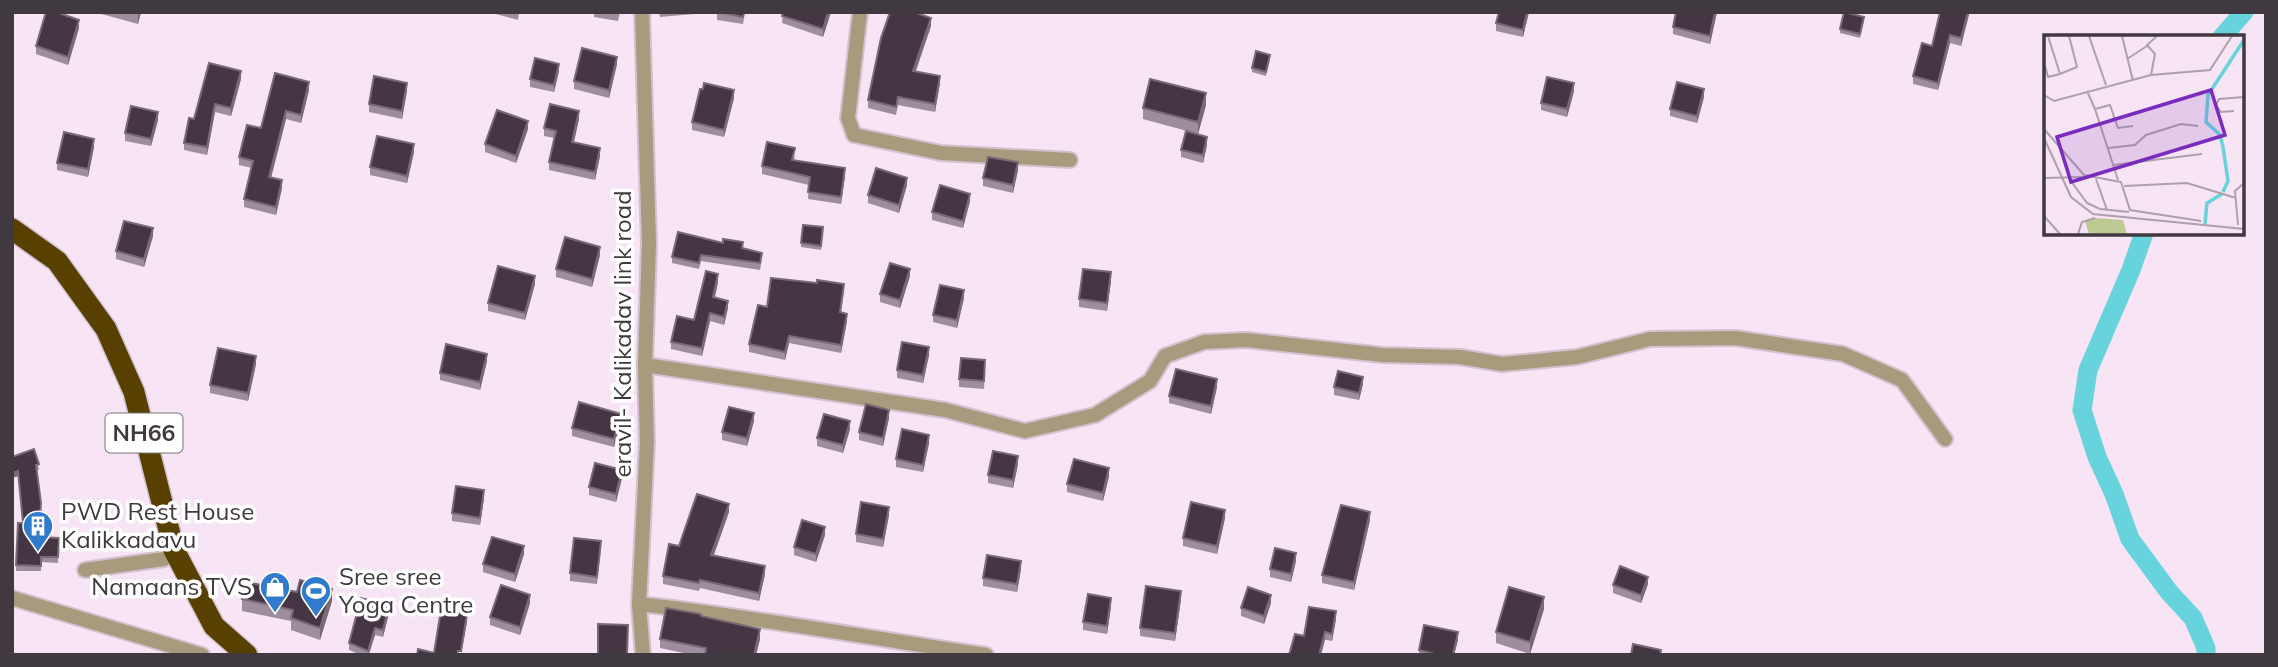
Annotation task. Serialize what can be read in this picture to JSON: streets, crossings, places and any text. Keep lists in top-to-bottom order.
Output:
{
  "streets": {
    "highway": ["NH66"],
    "street": ["eravil- Kalikadav link road"]
  },
  "places": {
    "building": ["PWD Rest House Kalikkadavu"],
    "shop": ["Namaans TVS"],
    "sports": ["Sree sree Yoga Centre"]
  }
}
